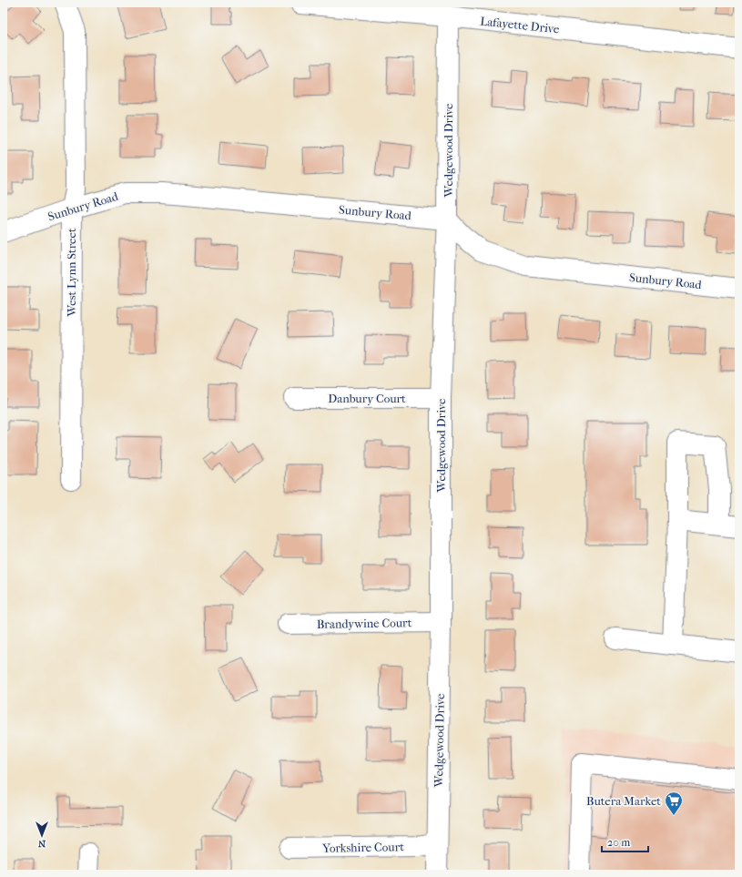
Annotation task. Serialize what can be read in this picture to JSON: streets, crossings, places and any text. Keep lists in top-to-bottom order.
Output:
{
  "streets": {
    "street": [
      "Lafayette Drive",
      "Wedgewood Drive",
      "Sunbury Road",
      "West Lynn Street",
      "Danbury Court",
      "Brandywine Court",
      "Yorkshire Court"
    ]
  },
  "crossings": [
    ["Lafayette Drive", "Wedgewood Drive"],
    ["Wedgewood Drive", "Sunbury Road"],
    ["Wedgewood Drive", "Danbury Court"],
    ["Wedgewood Drive", "Brandywine Court"],
    ["Wedgewood Drive", "Yorkshire Court"],
    ["Sunbury Road", "West Lynn Street"]
  ],
  "places": {
    "supermarket": ["Butera Market"]
  },
  "scale_bar": "20 m",
  "north": "bottom"
}
